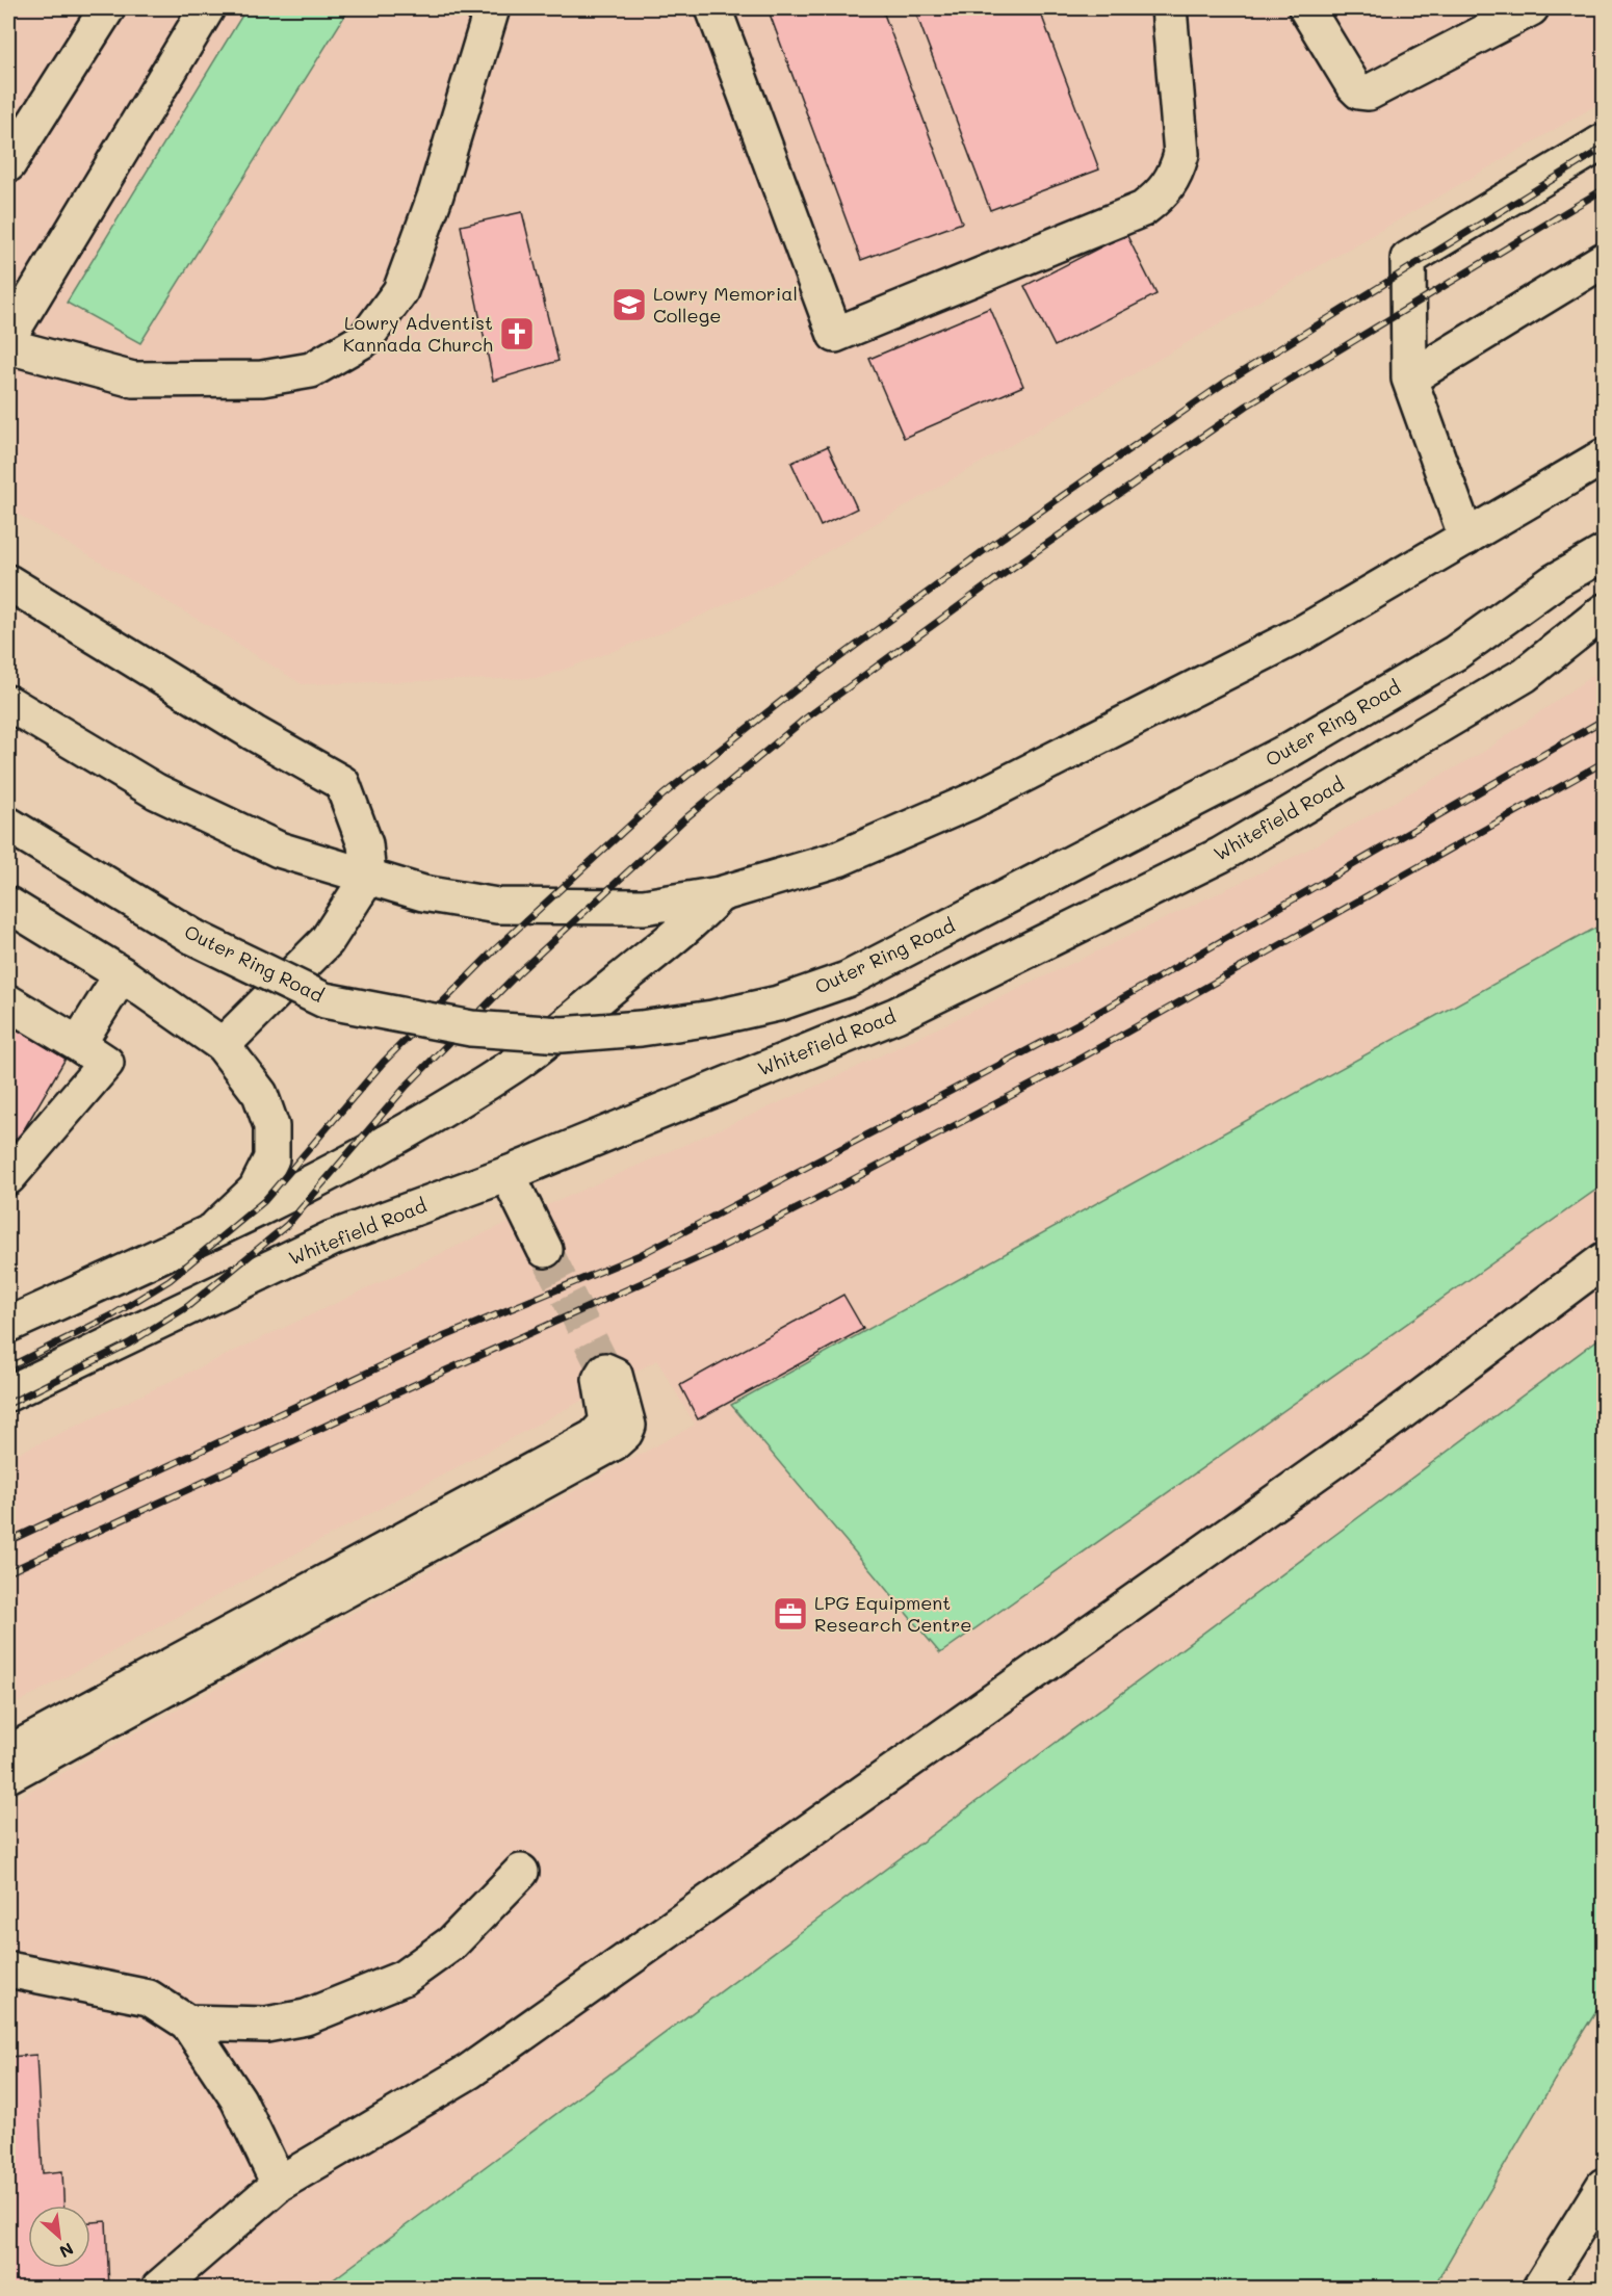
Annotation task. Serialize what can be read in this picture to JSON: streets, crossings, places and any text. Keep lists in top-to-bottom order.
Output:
{
  "streets": {
    "main road": ["Outer Ring Road", "Whitefield Road"]
  },
  "places": {
    "school or university": ["Lowry Memorial College"],
    "church": ["Lowry Adventist Kannada Church"],
    "office": ["LPG Equipment Research Centre"]
  },
  "north": "bottom right"
}
